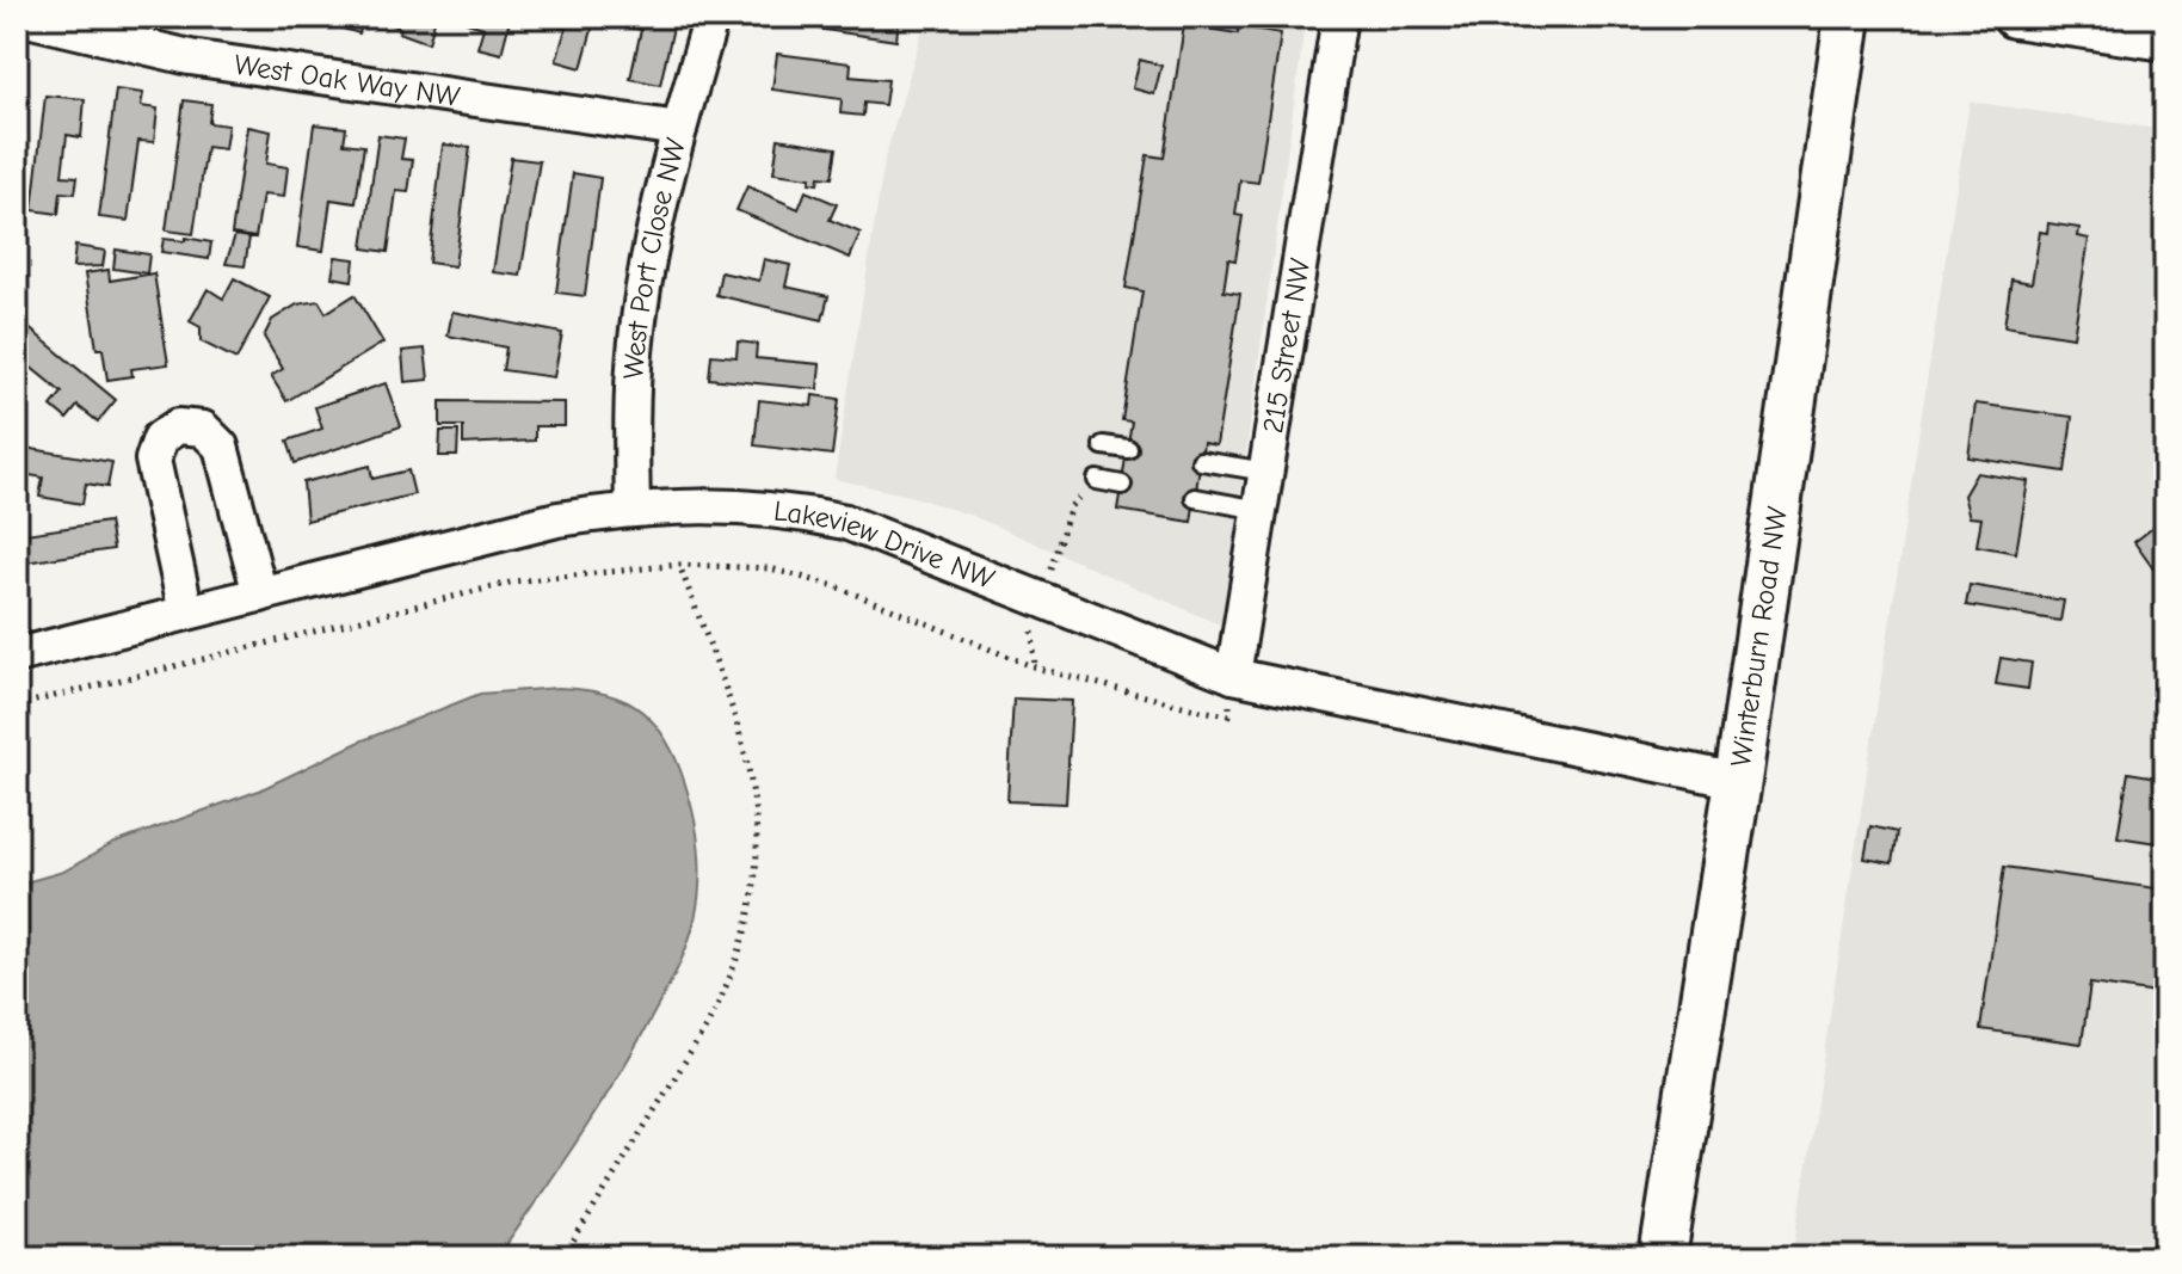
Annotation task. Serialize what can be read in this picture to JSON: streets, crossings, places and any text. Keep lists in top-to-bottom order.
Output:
{
  "streets": {
    "main road": ["Winterburn Road NW"],
    "street": [
      "West Oak Way NW",
      "West Port Close NW",
      "215 Street NW",
      "Lakeview Drive NW"
    ]
  },
  "crossings": [
    ["West Oak Way NW", "West Port Close NW"],
    ["West Port Close NW", "Lakeview Drive NW"],
    ["215 Street NW", "Lakeview Drive NW"],
    ["Lakeview Drive NW", "Winterburn Road NW"]
  ]
}
